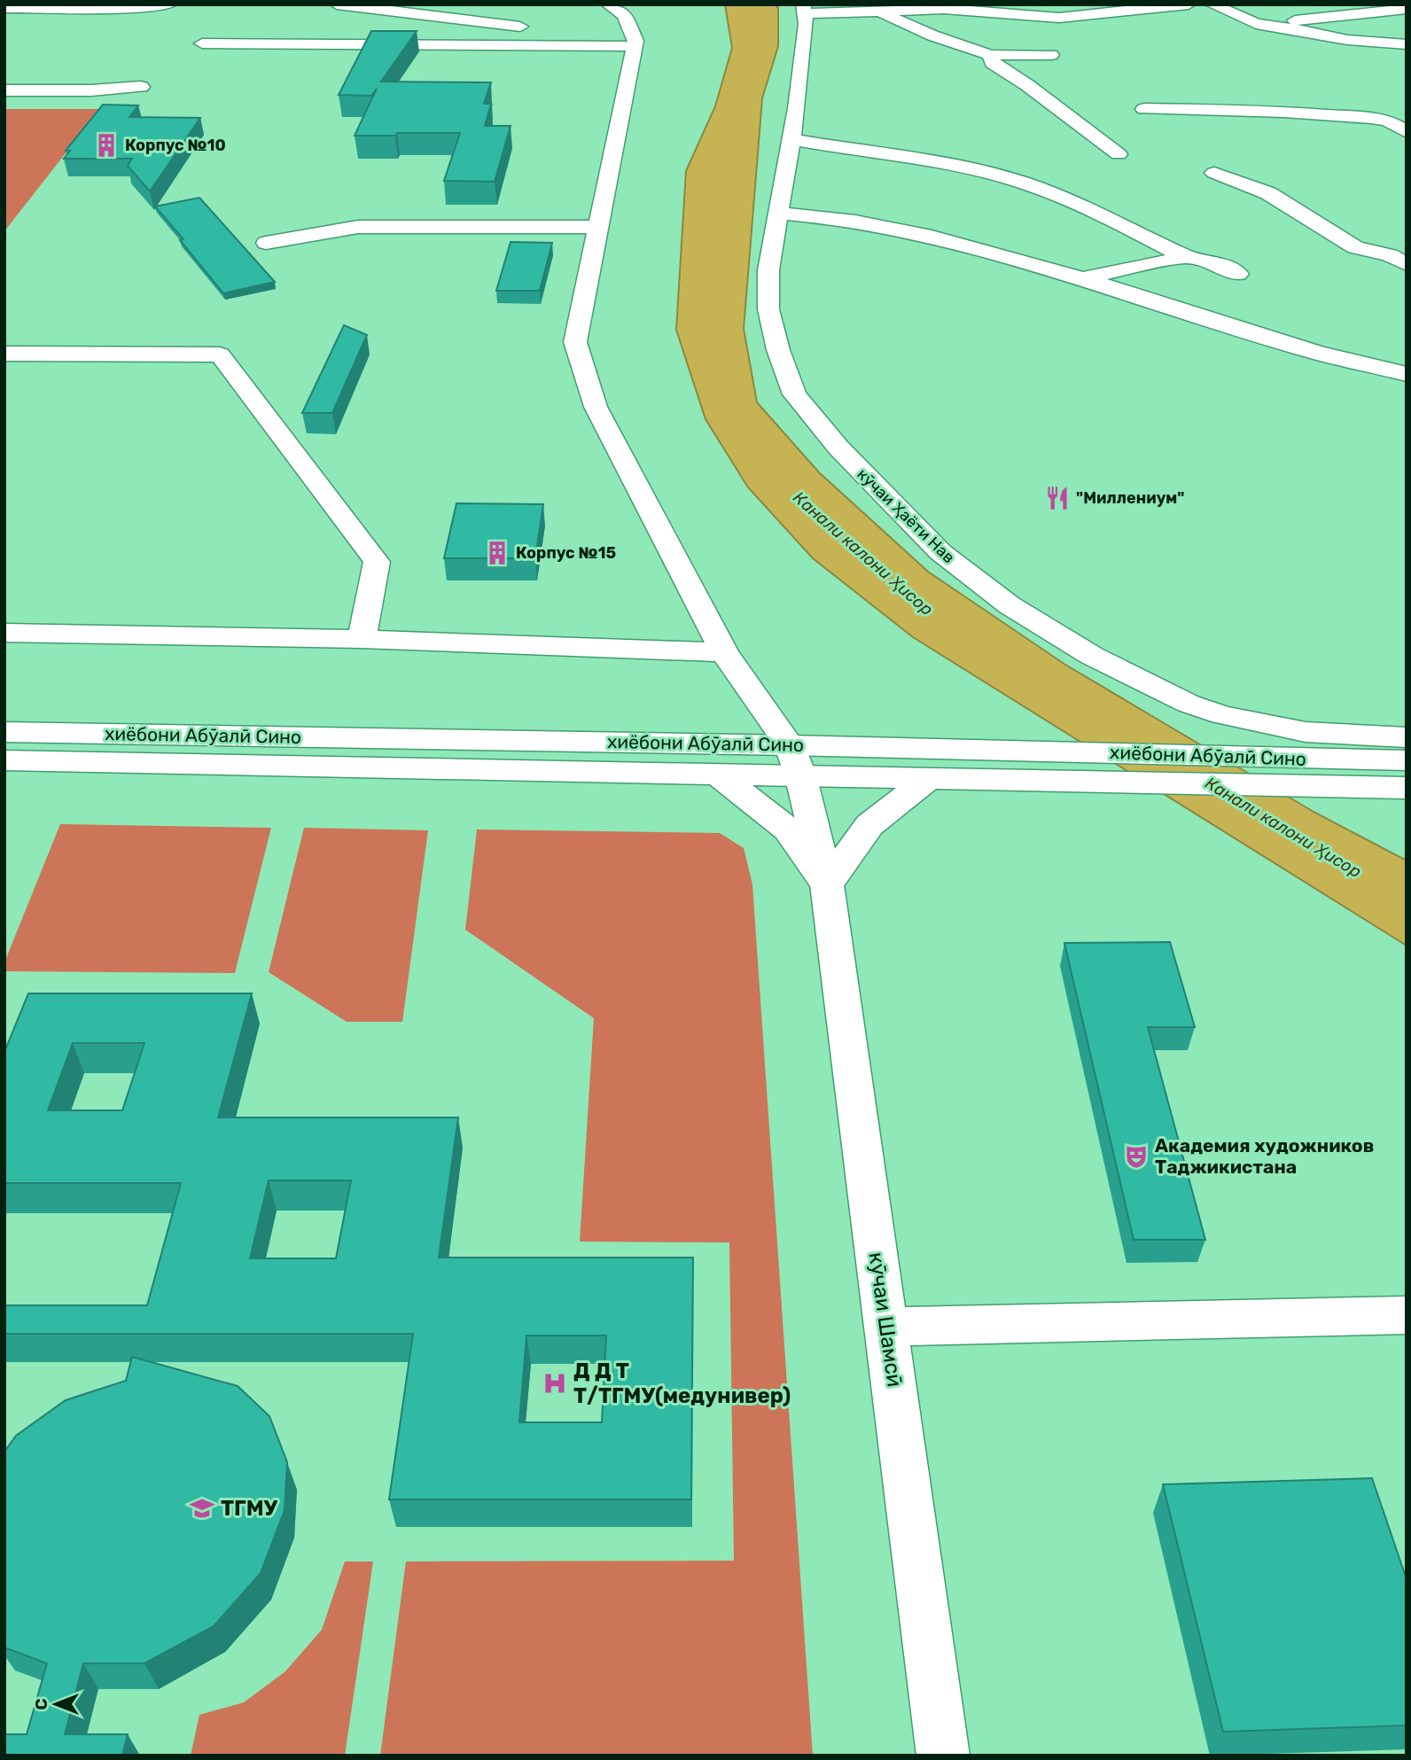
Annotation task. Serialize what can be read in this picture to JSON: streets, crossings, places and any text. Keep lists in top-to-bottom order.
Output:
{
  "streets": {
    "street": ["кӯчаи Ҳаёти Нав", "хиёбони Абӯалӣ Сино", "кӯчаи Шамсӣ"]
  },
  "crossings": [
    ["хиёбони Абӯалӣ Сино", "кӯчаи Шамсӣ"]
  ],
  "water": ["Канали калони Ҳисор"],
  "places": {
    "building": ["Корпус №10", "Корпус №15"],
    "restaurant": ["\"Миллениум\""],
    "theatre": ["Академия художников Таджикистана"],
    "hospital": ["Д Д Т Т/ТГМУ(медунивер)"],
    "school or university": ["ТГМУ"]
  },
  "north": "left"
}
